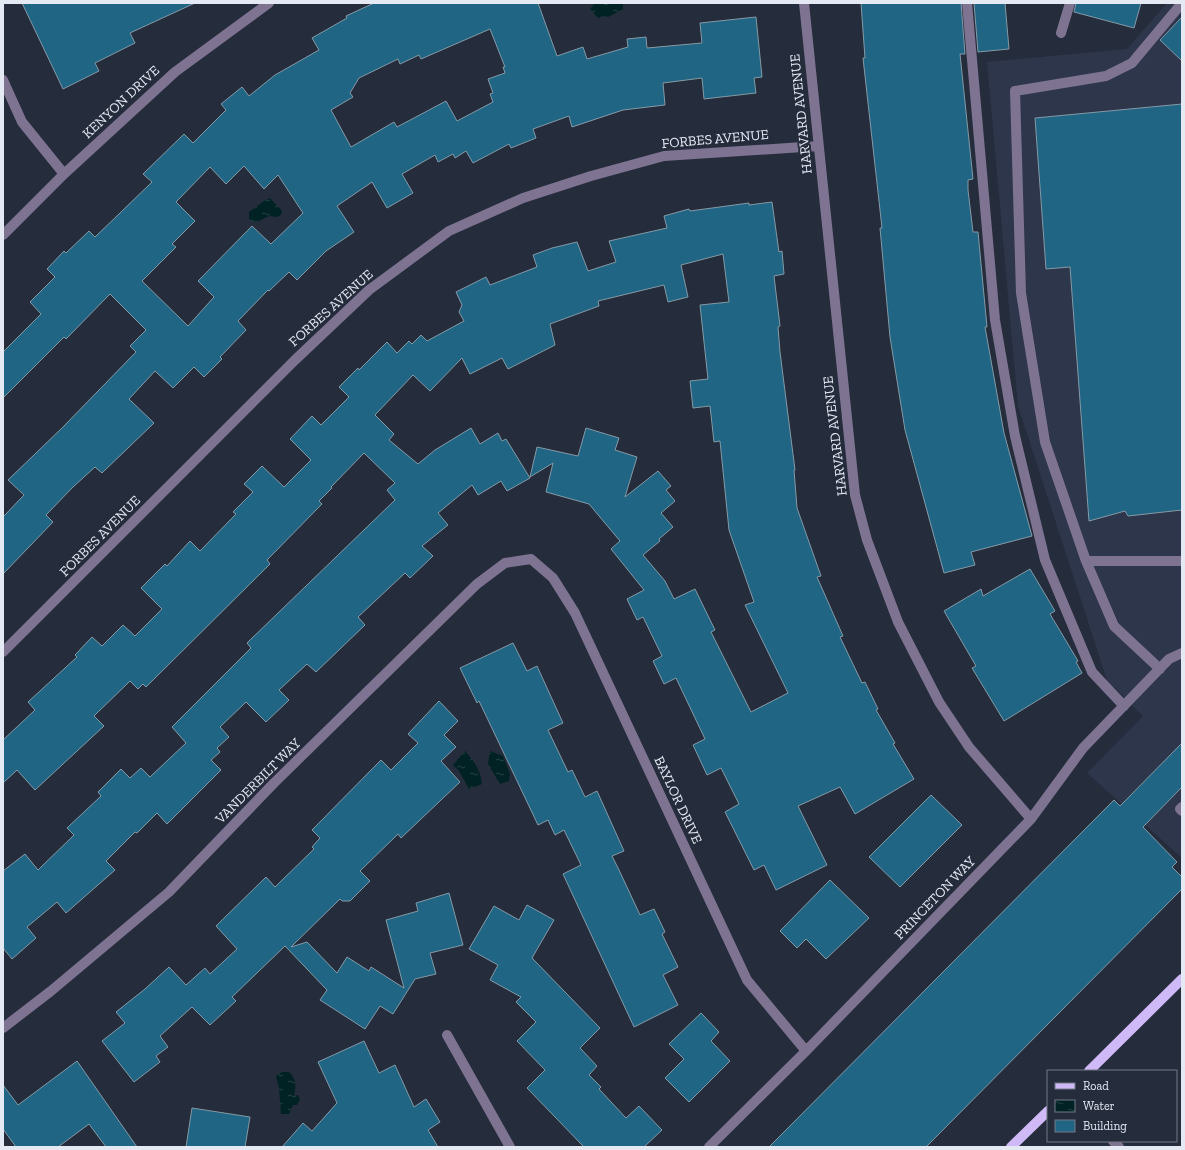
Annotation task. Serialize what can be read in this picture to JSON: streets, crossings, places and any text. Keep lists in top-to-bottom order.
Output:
{
  "streets": {
    "street": [
      "KENYON DRIVE",
      "HARVARD AVENUE",
      "FORBES AVENUE",
      "VANDERBILT WAY",
      "BAYLOR DRIVE",
      "PRINCETON WAY"
    ]
  },
  "crossings": [
    ["HARVARD AVENUE", "FORBES AVENUE"],
    ["HARVARD AVENUE", "PRINCETON WAY"],
    ["VANDERBILT WAY", "BAYLOR DRIVE"],
    ["BAYLOR DRIVE", "PRINCETON WAY"]
  ],
  "legend": ["Road", "Water", "Building"]
}
